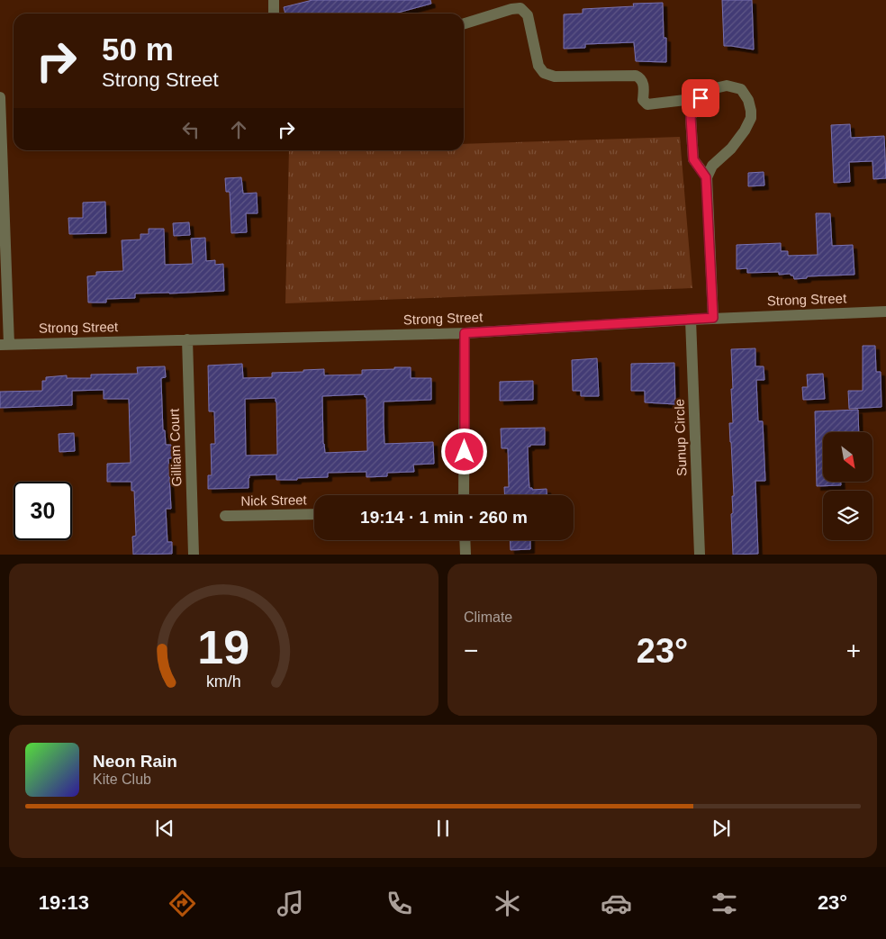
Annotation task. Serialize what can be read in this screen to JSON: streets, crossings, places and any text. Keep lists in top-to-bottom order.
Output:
{
  "streets": {
    "street": [
      "Strong Street",
      "Sunup Circle",
      "Gilliam Court",
      "Nick Street"
    ]
  },
  "crossings": [
    ["Strong Street", "Sunup Circle"],
    ["Strong Street", "Gilliam Court"]
  ],
  "north": "bottom right",
  "page": {
    "turn": ["50 m", "Strong Street"],
    "limit": "30",
    "trip": "19:14 · 1 min · 260 m",
    "tile": "Climate",
    "heat": ["−", "23°", "+"],
    "song": ["Neon Rain", "Kite Club"],
    "tabs": ["19:13", "23°"],
    "gauge": ["19", "km/h"]
  }
}
